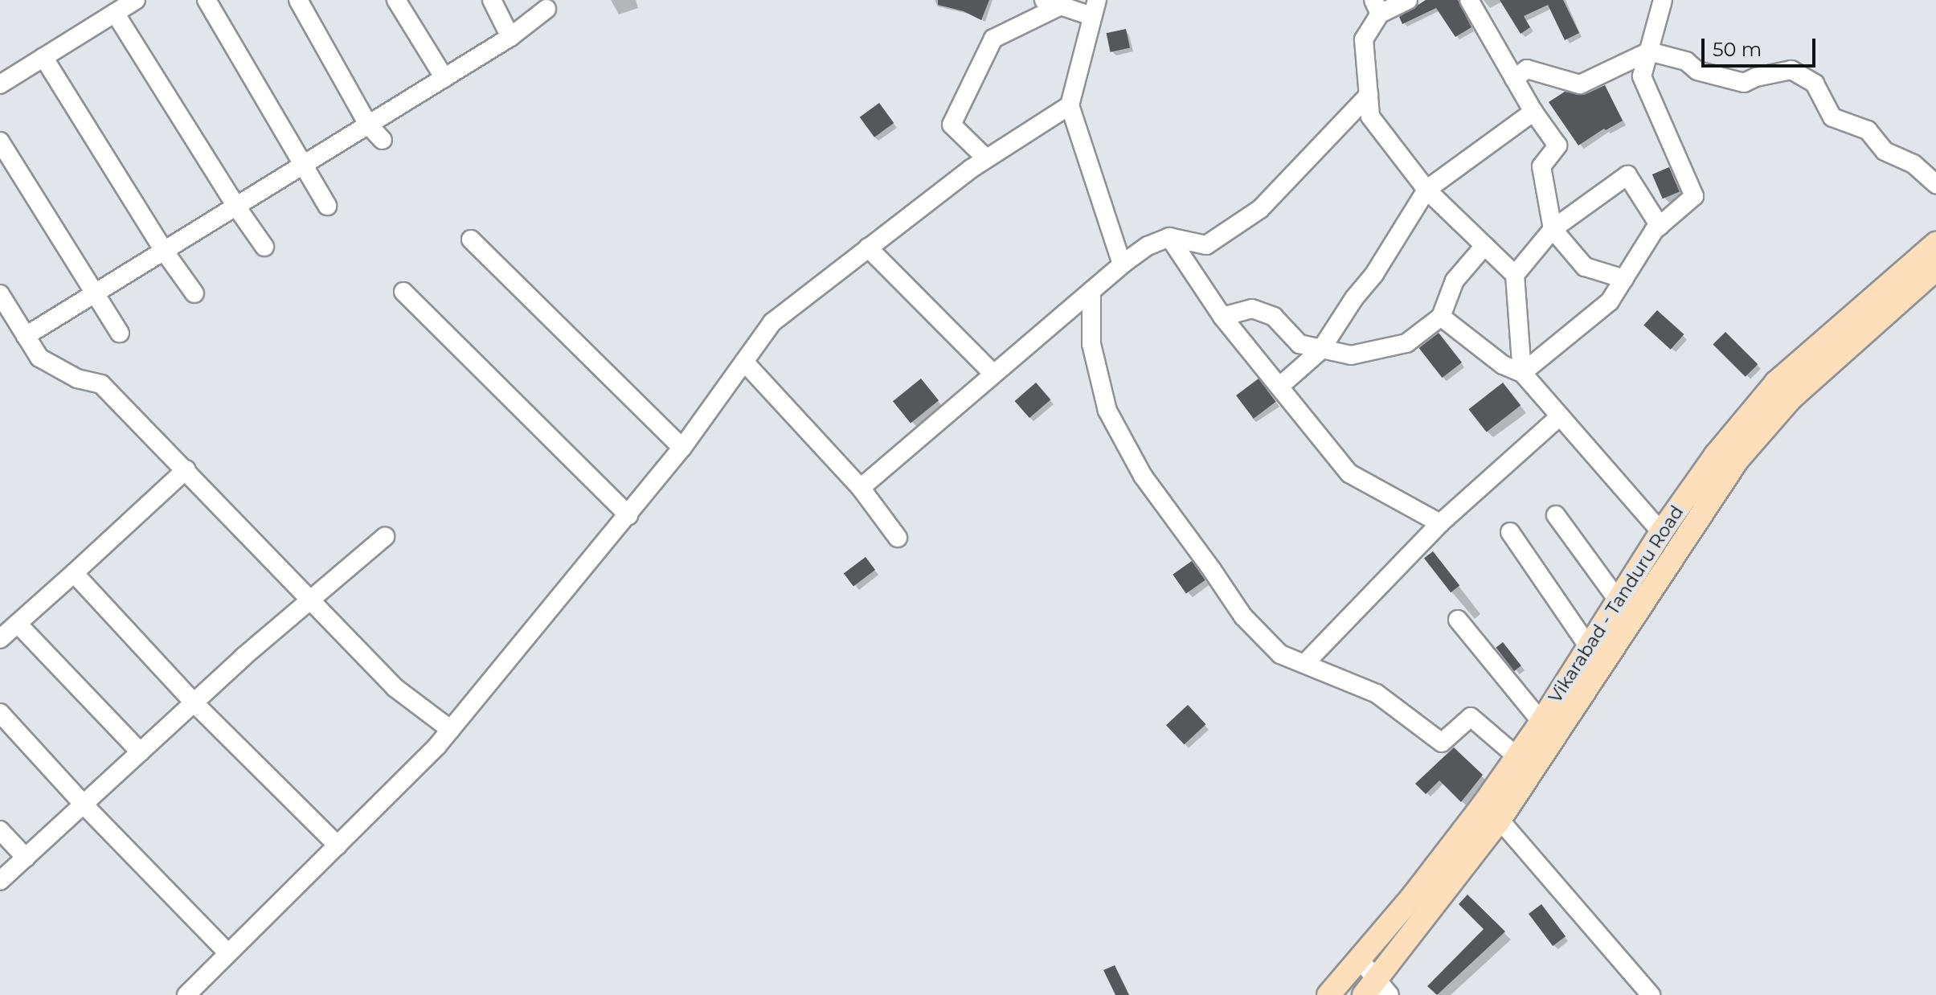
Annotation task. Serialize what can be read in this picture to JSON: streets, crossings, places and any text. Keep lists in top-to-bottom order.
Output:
{
  "streets": {
    "main road": ["Vikarabad - Tanduru Road"]
  },
  "scale_bar": "50 m"
}
